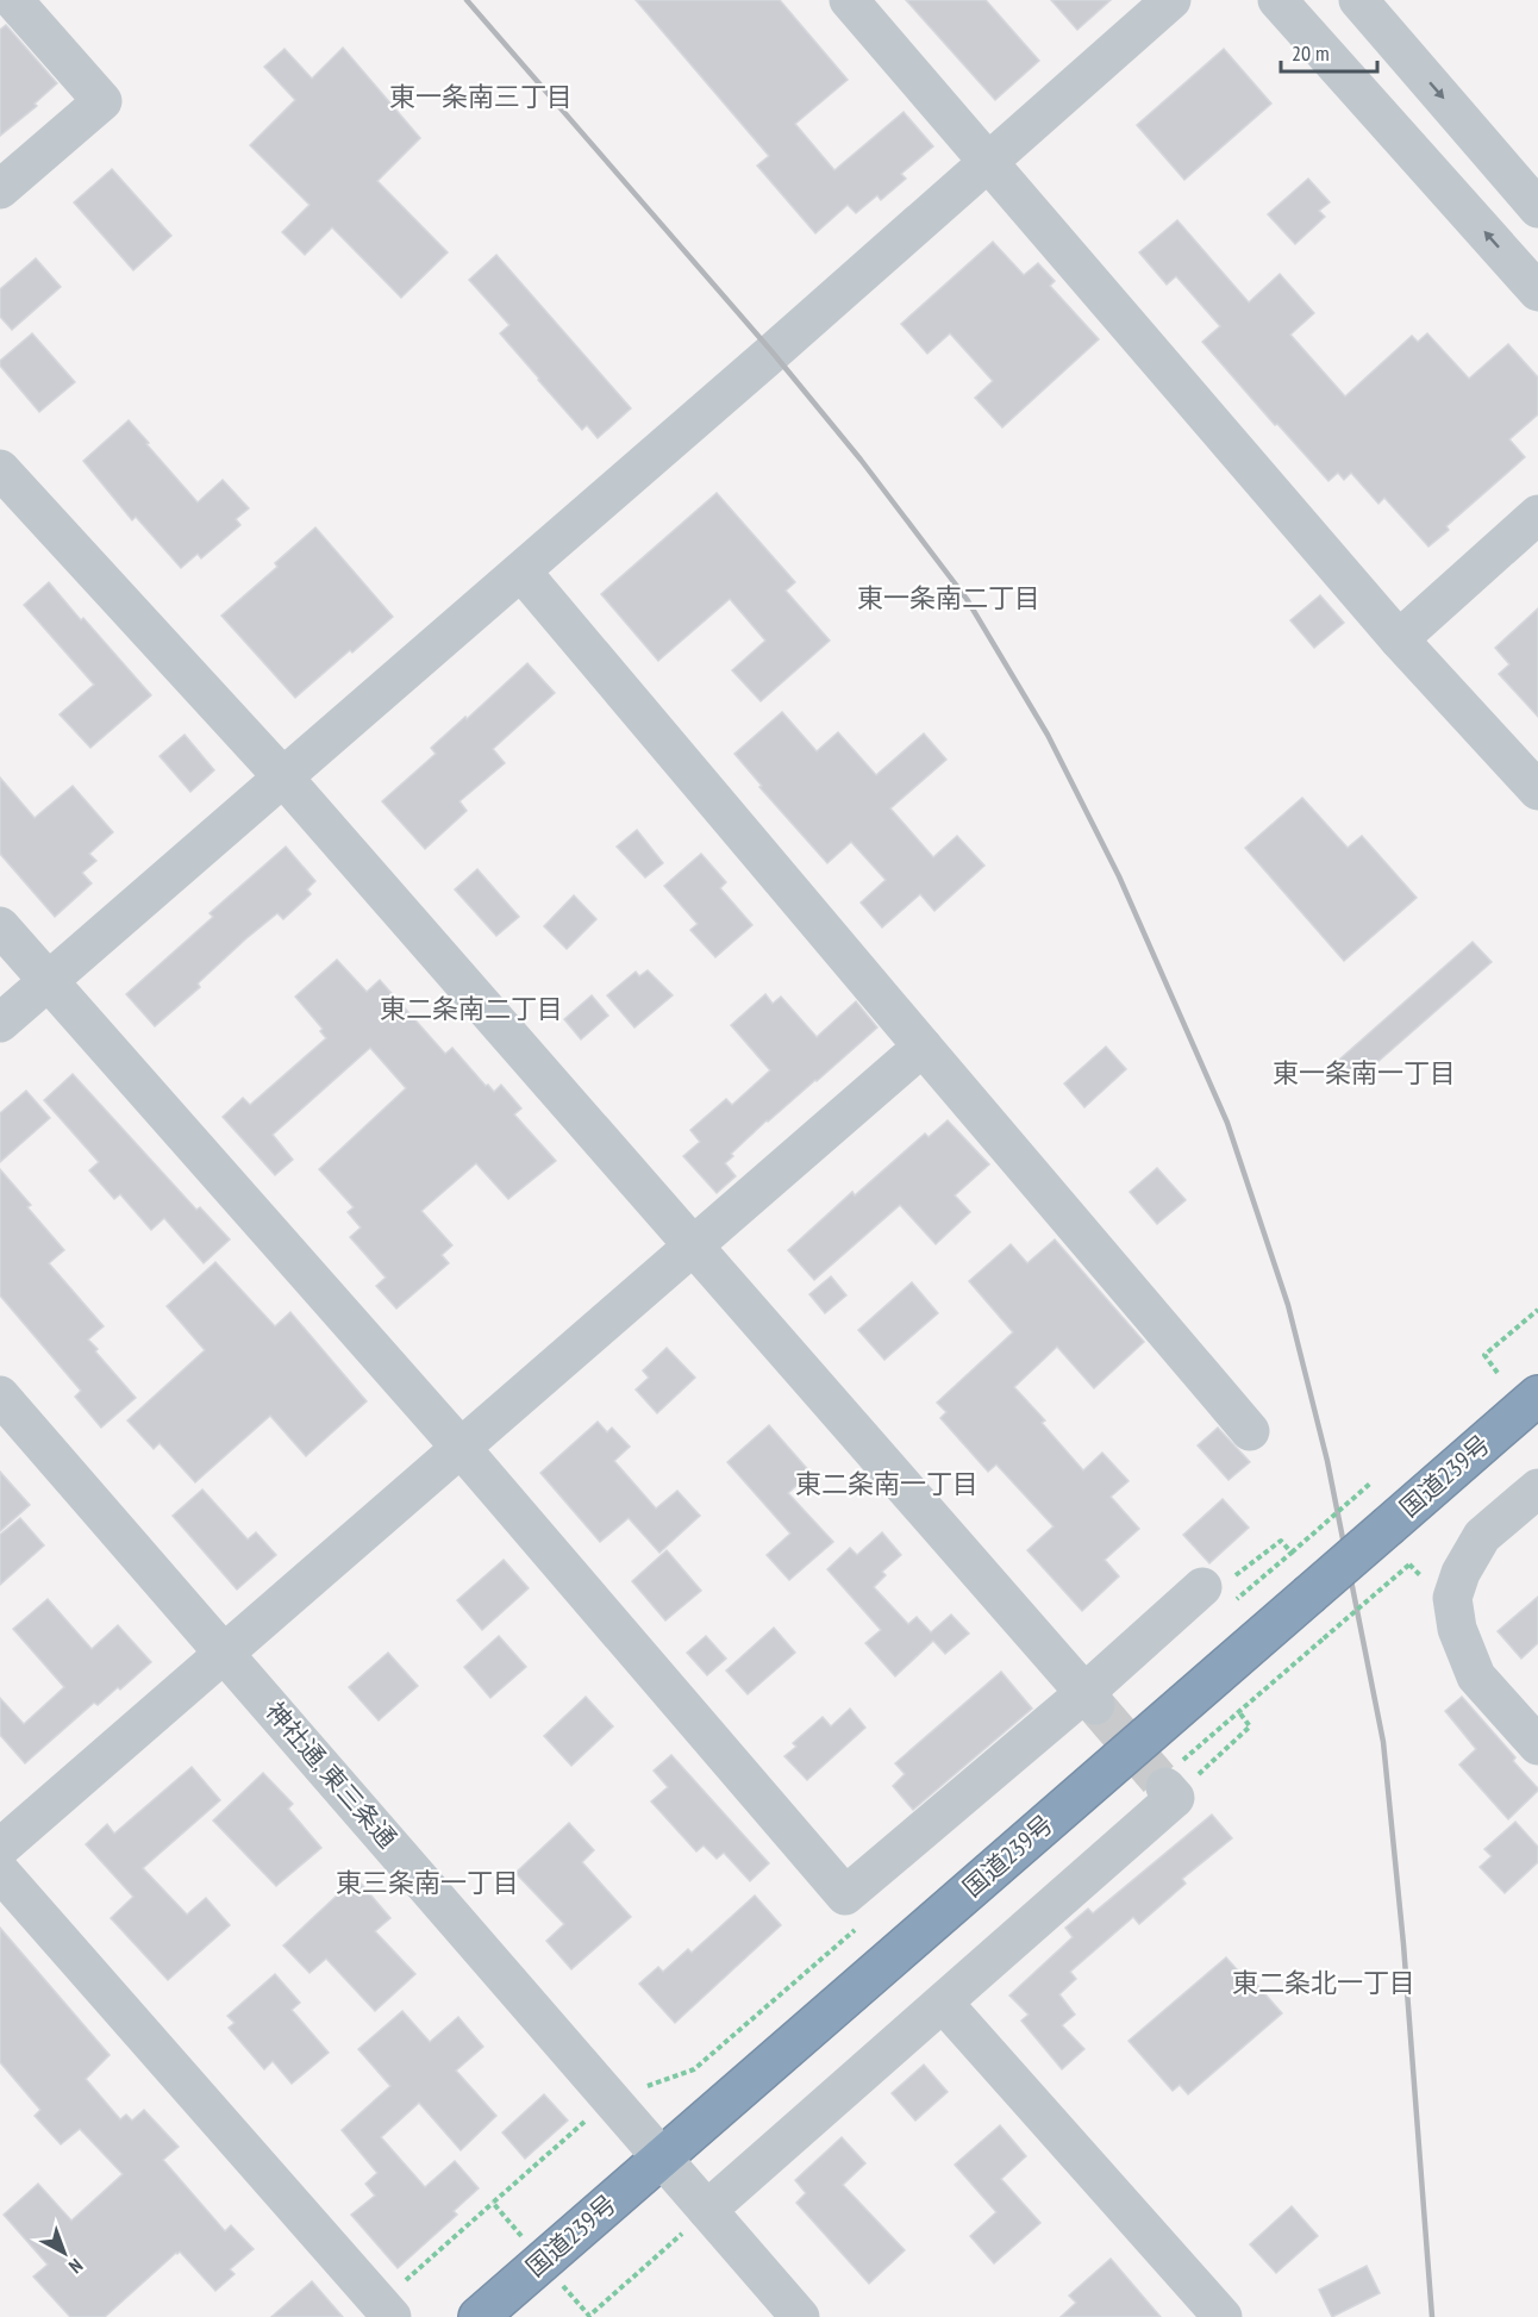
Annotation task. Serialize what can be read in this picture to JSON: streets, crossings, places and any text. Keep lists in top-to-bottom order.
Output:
{
  "streets": {
    "highway": ["国道239号"],
    "street": ["神社通, 東三条通"]
  },
  "crossings": [
    ["国道239号", "神社通, 東三条通"]
  ],
  "districts": [
    "東一条南三丁目",
    "東一条南二丁目",
    "東二条南二丁目",
    "東一条南一丁目",
    "東二条南一丁目",
    "東三条南一丁目",
    "東二条北一丁目"
  ],
  "scale_bar": "20 m",
  "north": "bottom right"
}
